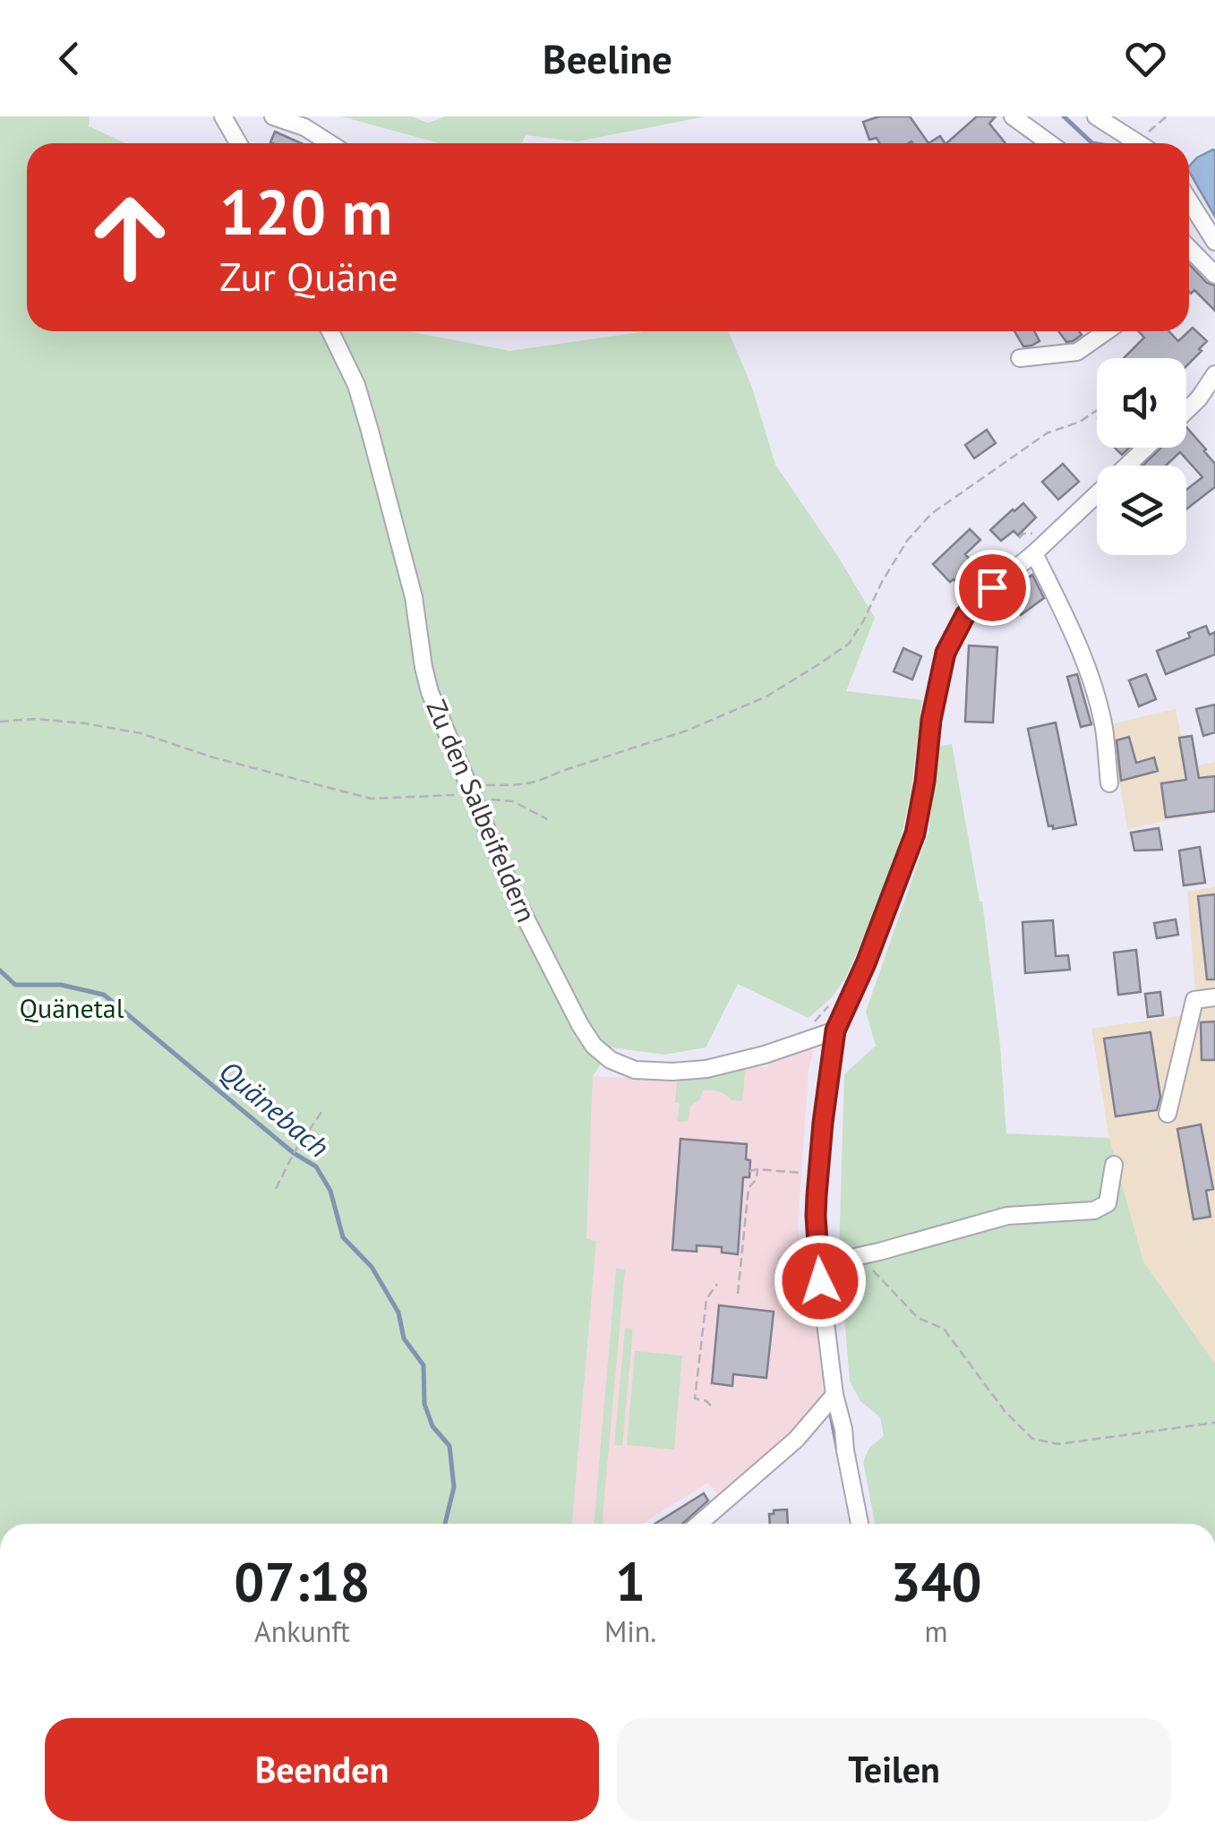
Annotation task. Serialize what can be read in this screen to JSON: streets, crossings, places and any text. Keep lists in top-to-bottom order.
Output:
{
  "streets": {
    "street": ["Zu den Salbeifeldern"]
  },
  "water": ["Quänebach"],
  "parks": ["Quänetal"],
  "page": {
    "header": "Beeline",
    "turn": ["120 m", "Zur Quäne"],
    "eta": [
      "07:18",
      "Ankunft",
      "1",
      "Min.",
      "340",
      "m"
    ],
    "buttons": ["Beenden", "Teilen"]
  }
}
